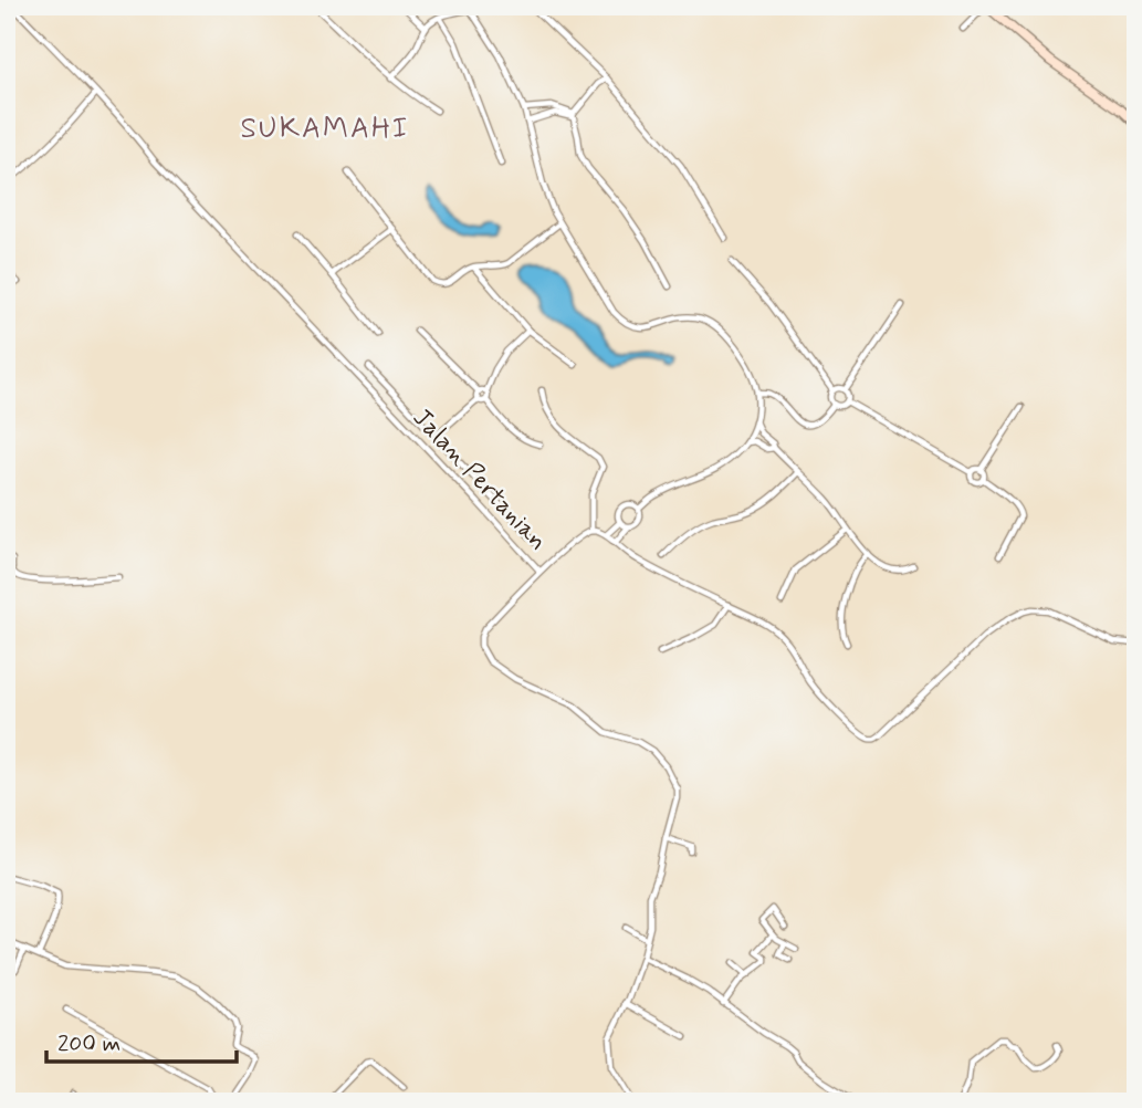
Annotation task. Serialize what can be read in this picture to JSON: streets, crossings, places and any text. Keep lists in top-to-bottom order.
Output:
{
  "streets": {
    "street": ["Jalan Pertanian"]
  },
  "districts": ["SUKAMAHI"],
  "scale_bar": "200 m"
}
